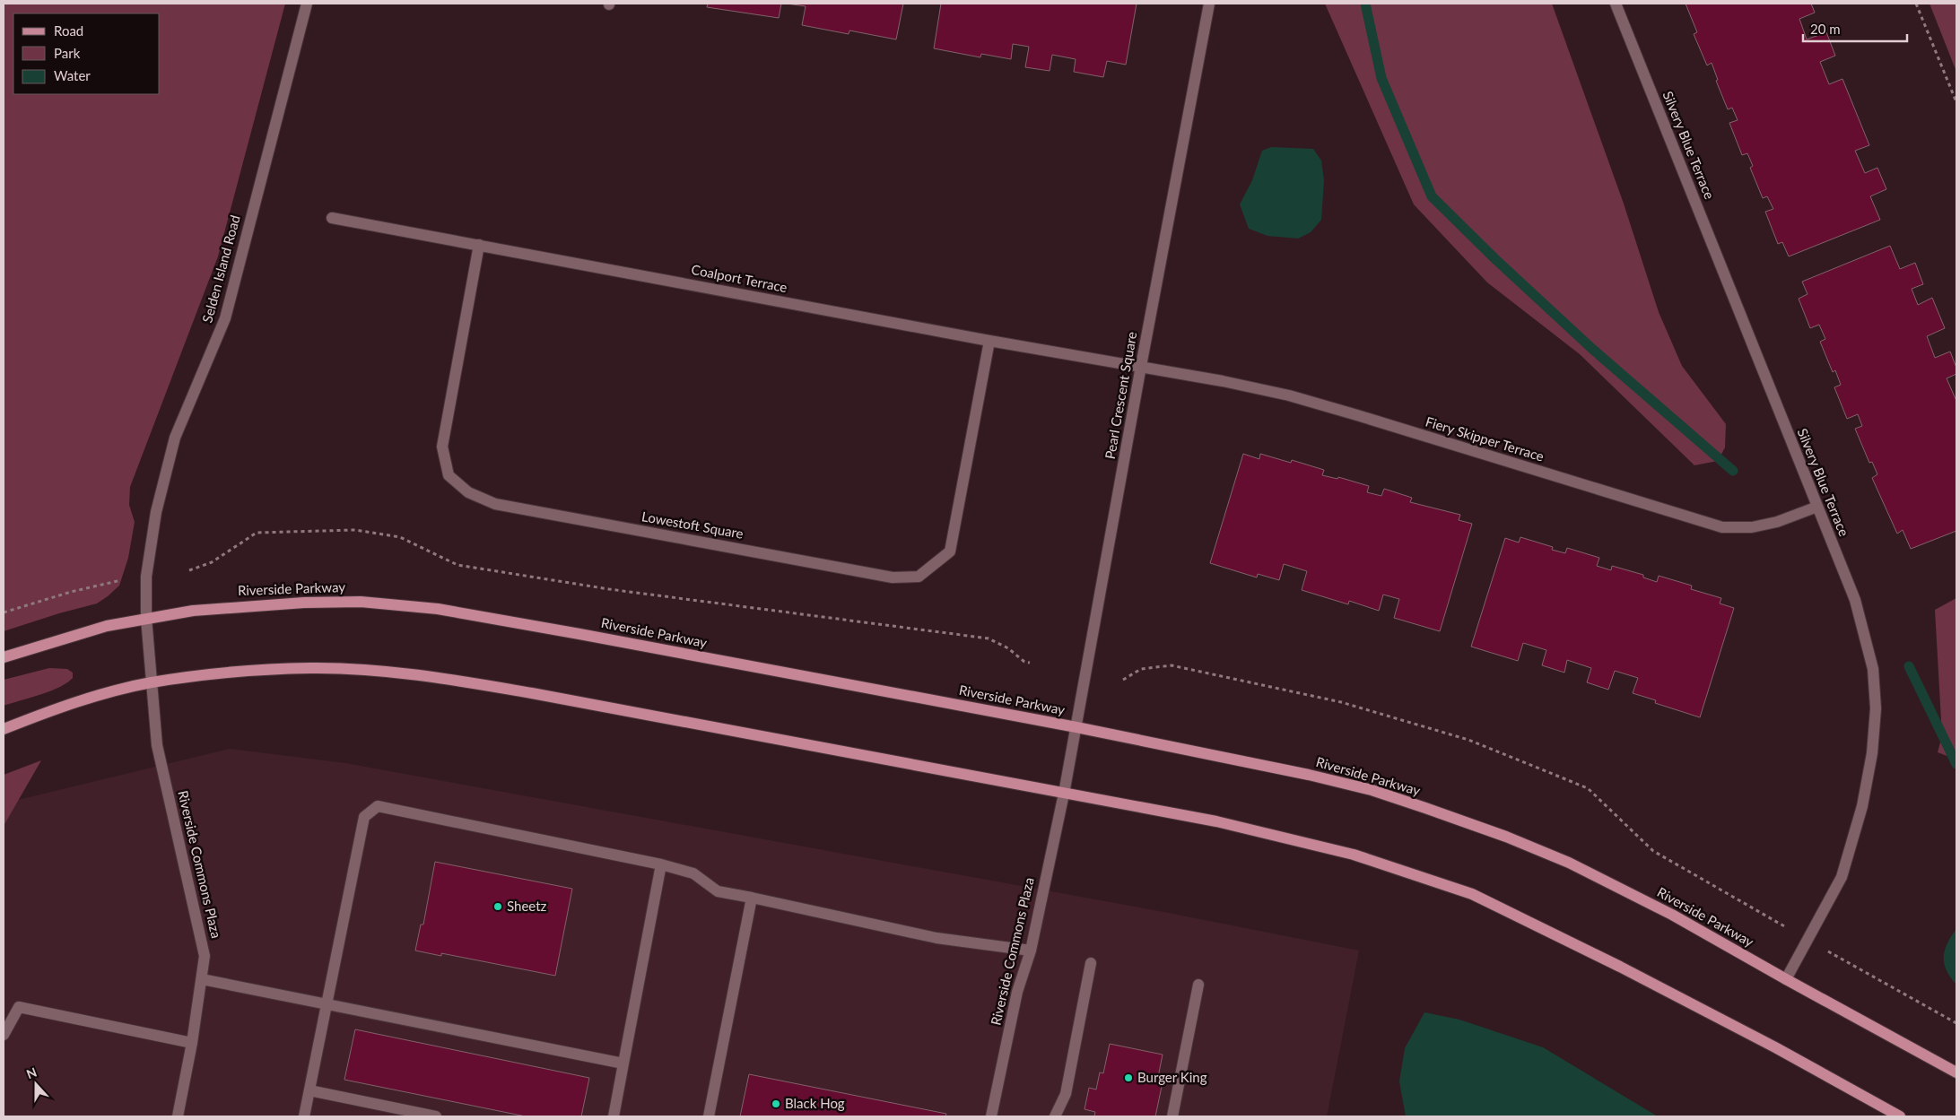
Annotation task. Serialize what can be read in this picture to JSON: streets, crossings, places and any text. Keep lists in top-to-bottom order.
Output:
{
  "streets": {
    "main road": ["Riverside Parkway"],
    "street": [
      "Silvery Blue Terrace",
      "Selden Island Road",
      "Coalport Terrace",
      "Pearl Crescent Square",
      "Fiery Skipper Terrace",
      "Lowestoft Square",
      "Riverside Commons Plaza"
    ]
  },
  "crossings": [
    ["Silvery Blue Terrace", "Fiery Skipper Terrace"],
    ["Silvery Blue Terrace", "Riverside Parkway"],
    ["Selden Island Road", "Riverside Parkway"],
    ["Selden Island Road", "Riverside Commons Plaza"],
    ["Coalport Terrace", "Pearl Crescent Square"],
    ["Coalport Terrace", "Fiery Skipper Terrace"],
    ["Coalport Terrace", "Lowestoft Square"],
    ["Pearl Crescent Square", "Fiery Skipper Terrace"],
    ["Pearl Crescent Square", "Riverside Parkway"],
    ["Pearl Crescent Square", "Riverside Commons Plaza"],
    ["Riverside Parkway", "Riverside Commons Plaza"]
  ],
  "places": ["Sheetz", "Burger King", "Black Hog"],
  "legend": ["Road", "Park", "Water"],
  "scale_bar": "20 m",
  "north": "top"
}
